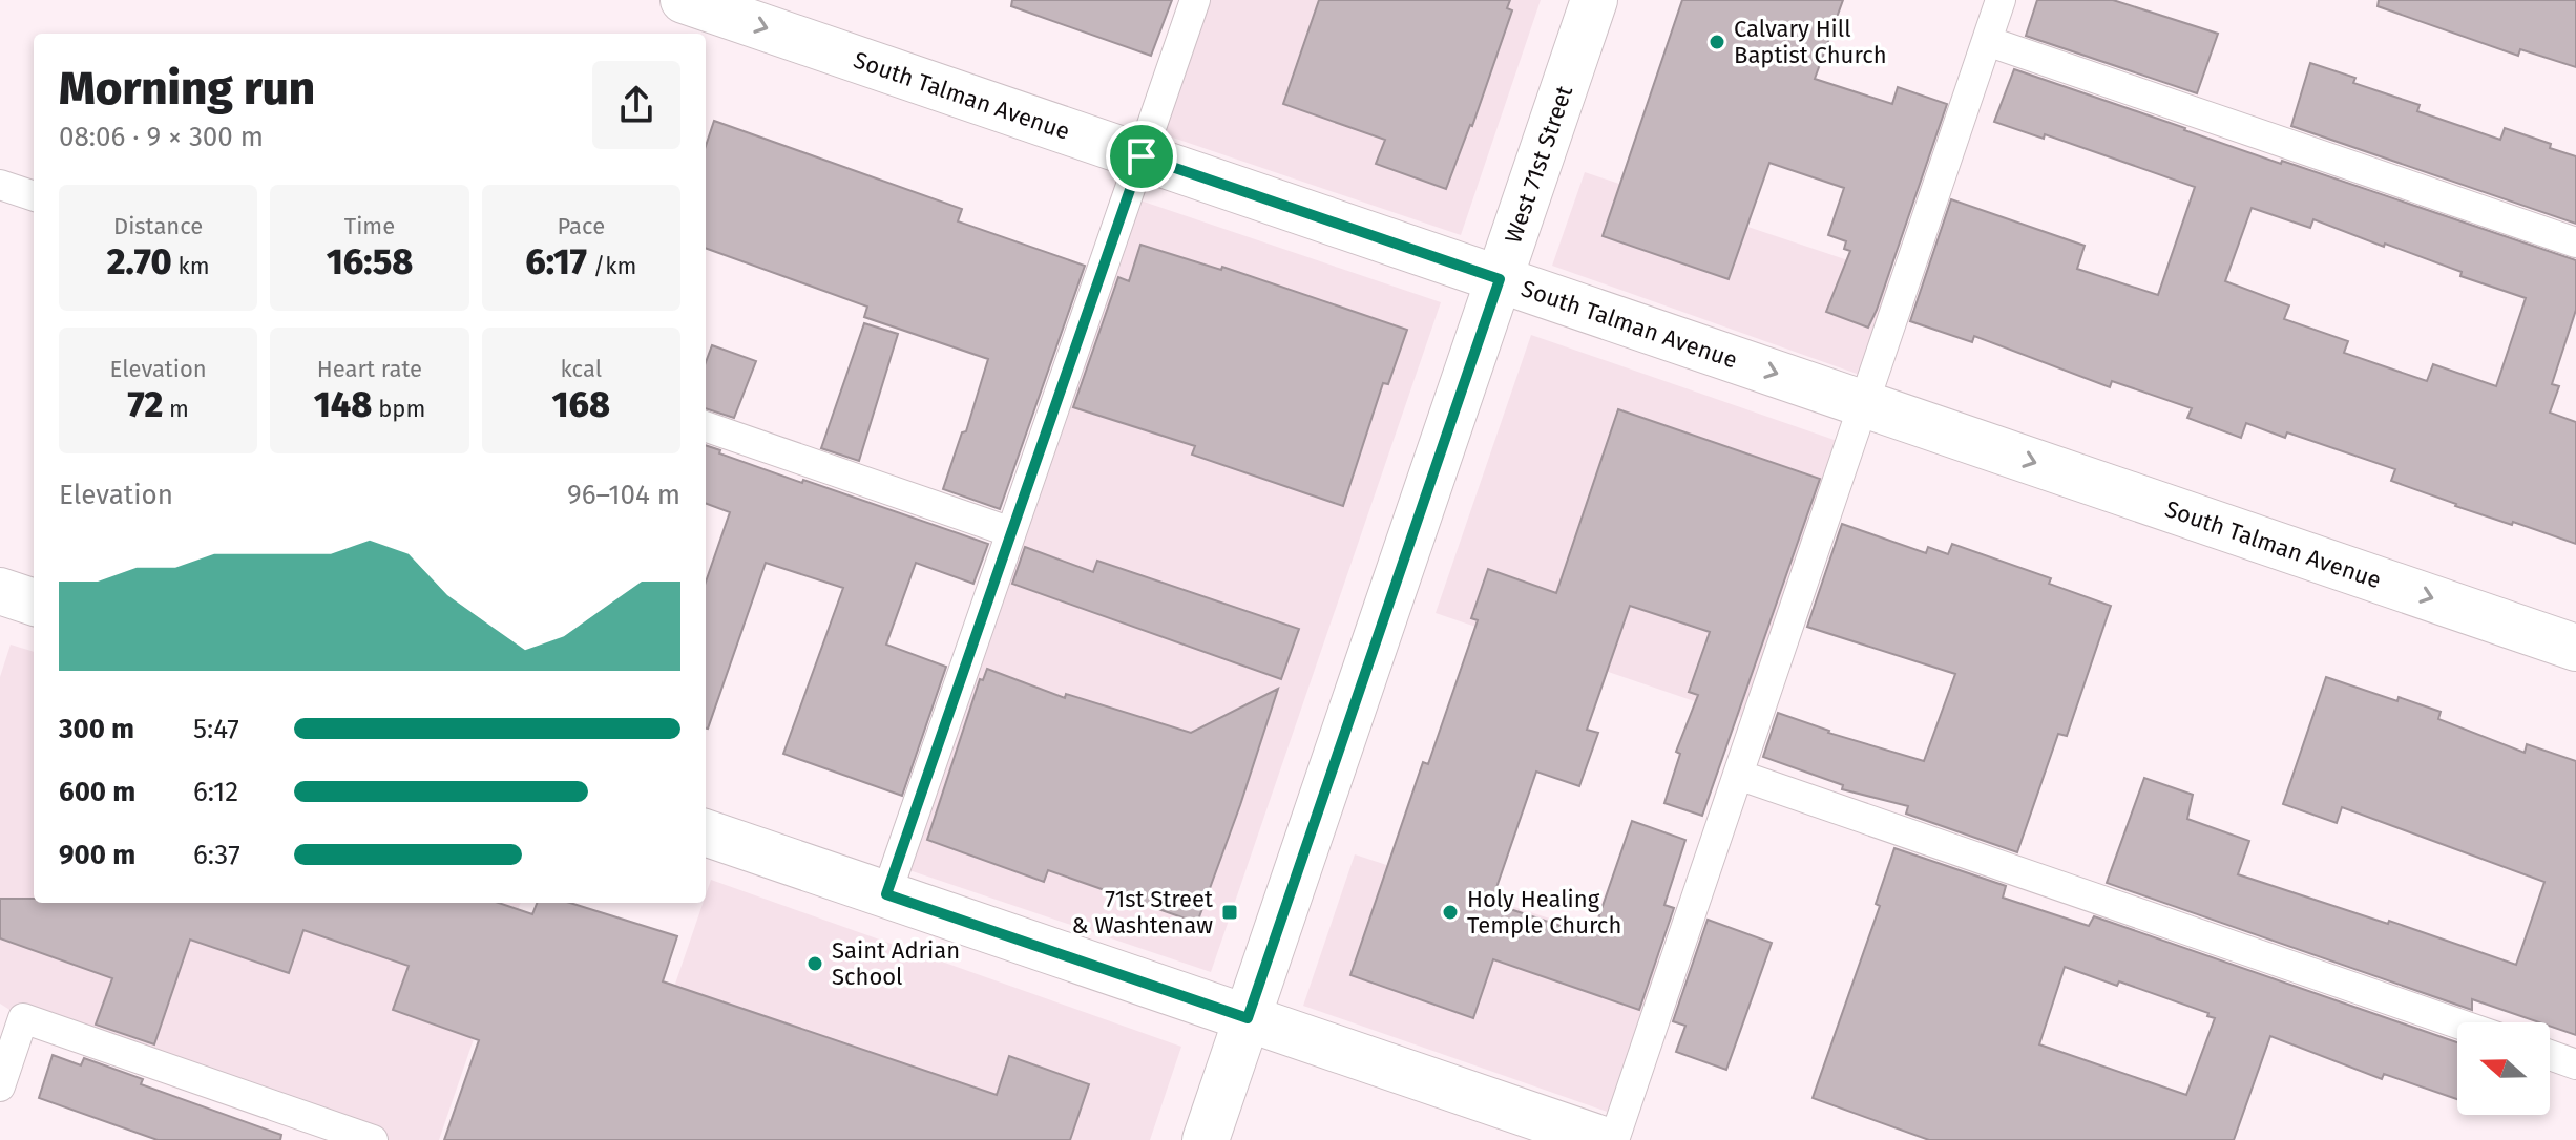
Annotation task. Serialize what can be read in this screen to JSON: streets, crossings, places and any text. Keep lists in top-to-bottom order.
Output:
{
  "streets": {
    "street": ["South Talman Avenue", "West 71st Street"]
  },
  "crossings": [
    ["South Talman Avenue", "West 71st Street"]
  ],
  "one_way": ["South Talman Avenue"],
  "places": {
    "other": ["Calvary Hill Baptist Church", "Holy Healing Temple Church", "Saint Adrian School"],
    "transit": ["71st Street & Washtenaw"]
  },
  "north": "left",
  "page": {
    "heading": ["Morning run", "08:06 · 9 × 300 m"],
    "stats": [
      ["Distance", "2.70 km"],
      ["Time", "16:58"],
      ["Pace", "6:17 /km"],
      ["Elevation", "72 m"],
      ["Heart rate", "148 bpm"],
      ["kcal", "168"]
    ],
    "chart": ["Elevation", "96–104 m"],
    "list": [
      {
        "name": "300 m",
        "note": "5:47"
      },
      {
        "name": "600 m",
        "note": "6:12"
      },
      {
        "name": "900 m",
        "note": "6:37"
      }
    ]
  }
}
